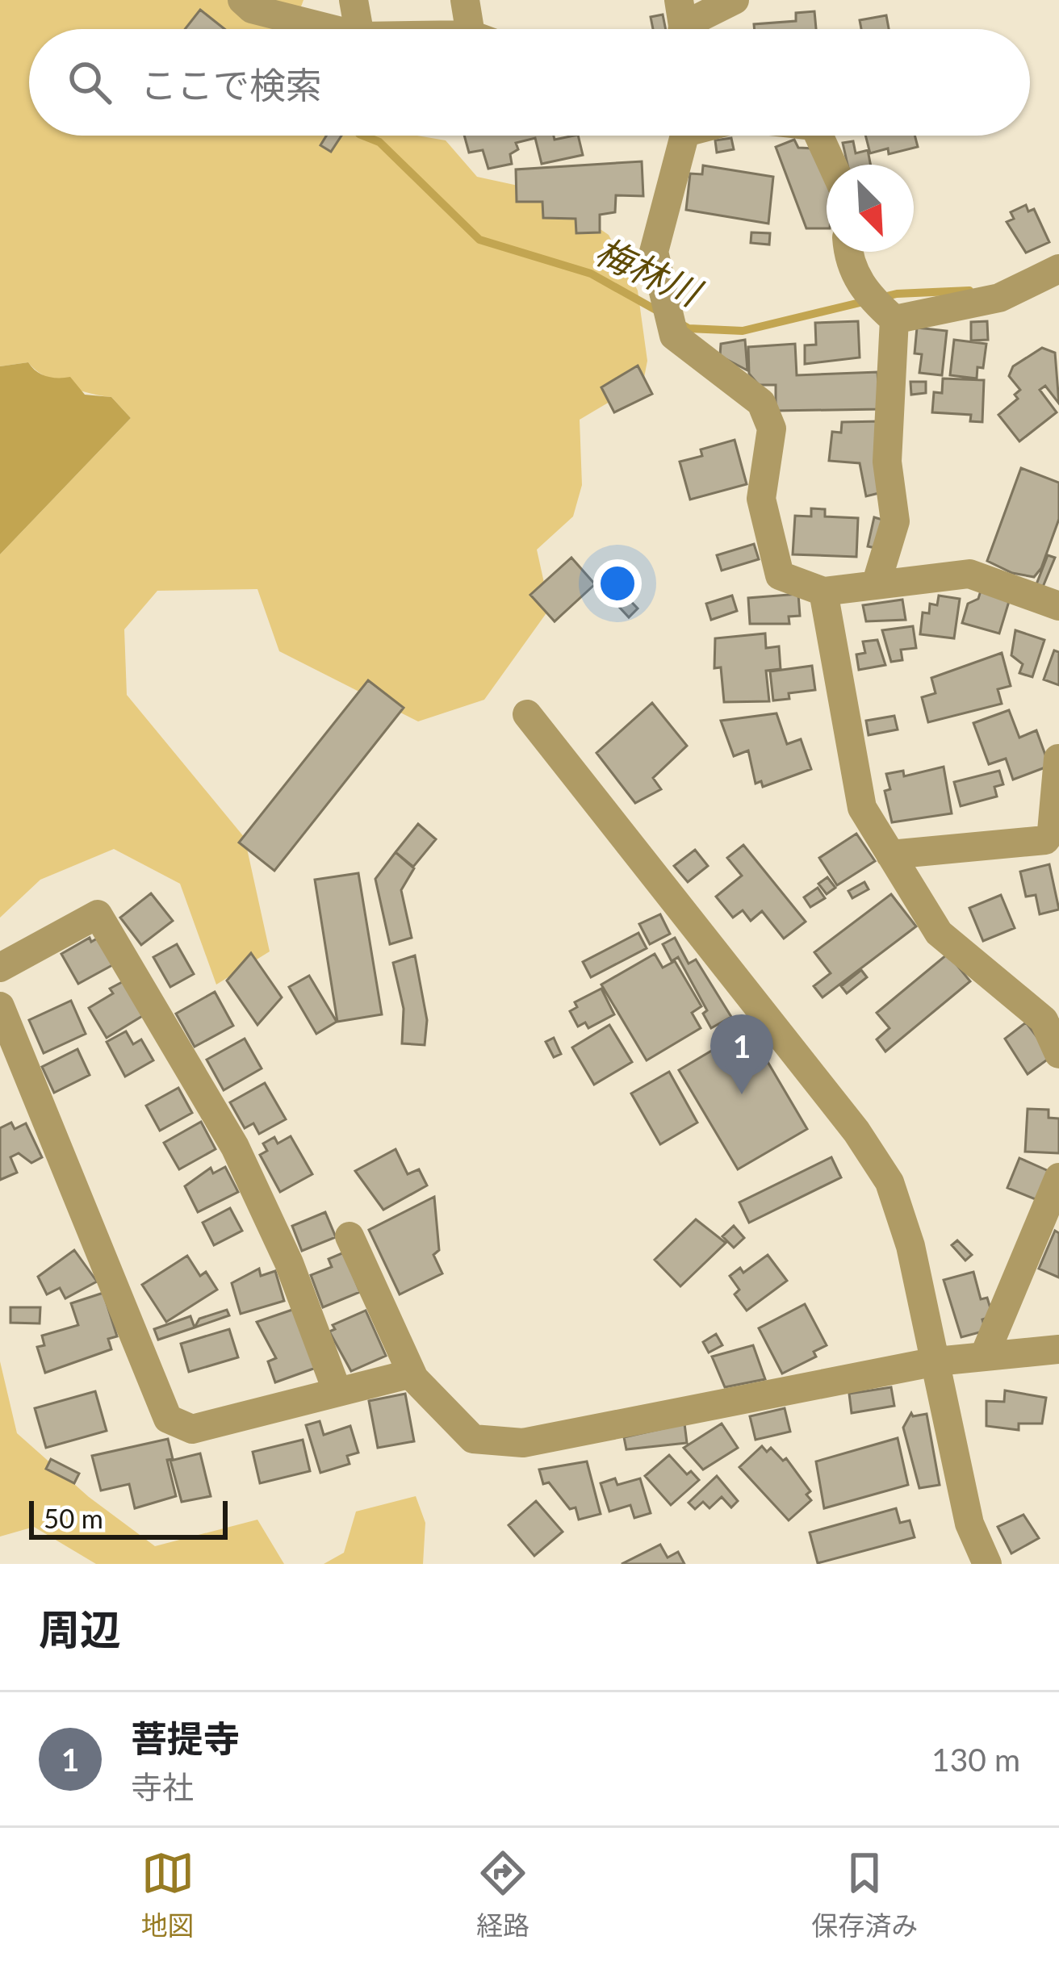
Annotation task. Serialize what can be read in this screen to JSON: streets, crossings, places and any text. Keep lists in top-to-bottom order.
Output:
{
  "water": ["梅林川"],
  "scale_bar": "50 m",
  "north": "bottom right",
  "page": {
    "search": "ここで検索",
    "pins": "1",
    "scale": "50 m",
    "heading": "周辺",
    "list": [
      {
        "mark": "1",
        "name": "菩提寺",
        "note": "寺社",
        "value": "130 m"
      }
    ],
    "nav": ["地図", "経路", "保存済み"]
  }
}
